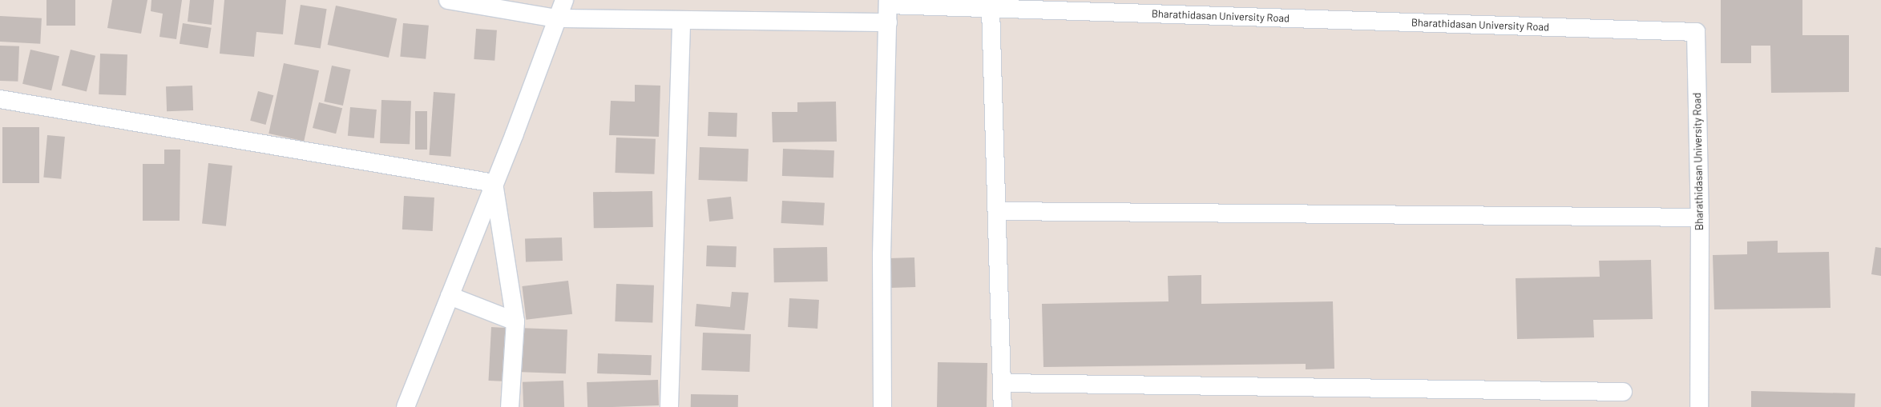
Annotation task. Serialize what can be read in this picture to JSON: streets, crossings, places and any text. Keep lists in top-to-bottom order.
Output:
{
  "streets": {
    "street": ["Bharathidasan University Road"]
  }
}
